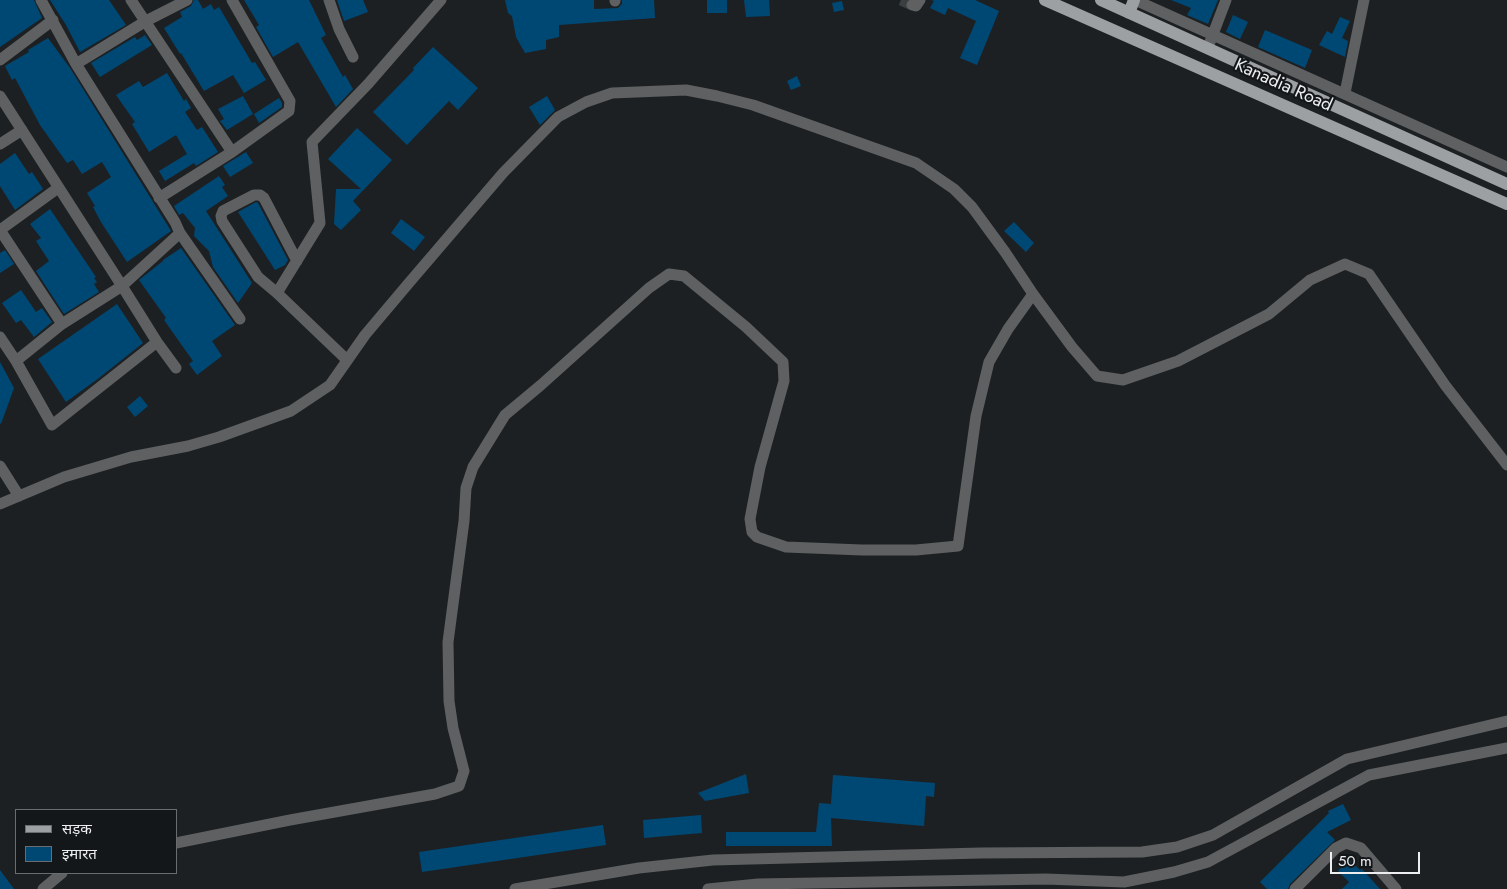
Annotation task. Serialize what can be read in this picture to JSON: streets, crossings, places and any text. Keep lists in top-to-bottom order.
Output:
{
  "streets": {
    "main road": ["Kanadia Road"]
  },
  "legend": ["सड़क", "इमारत"],
  "scale_bar": "50 m"
}
